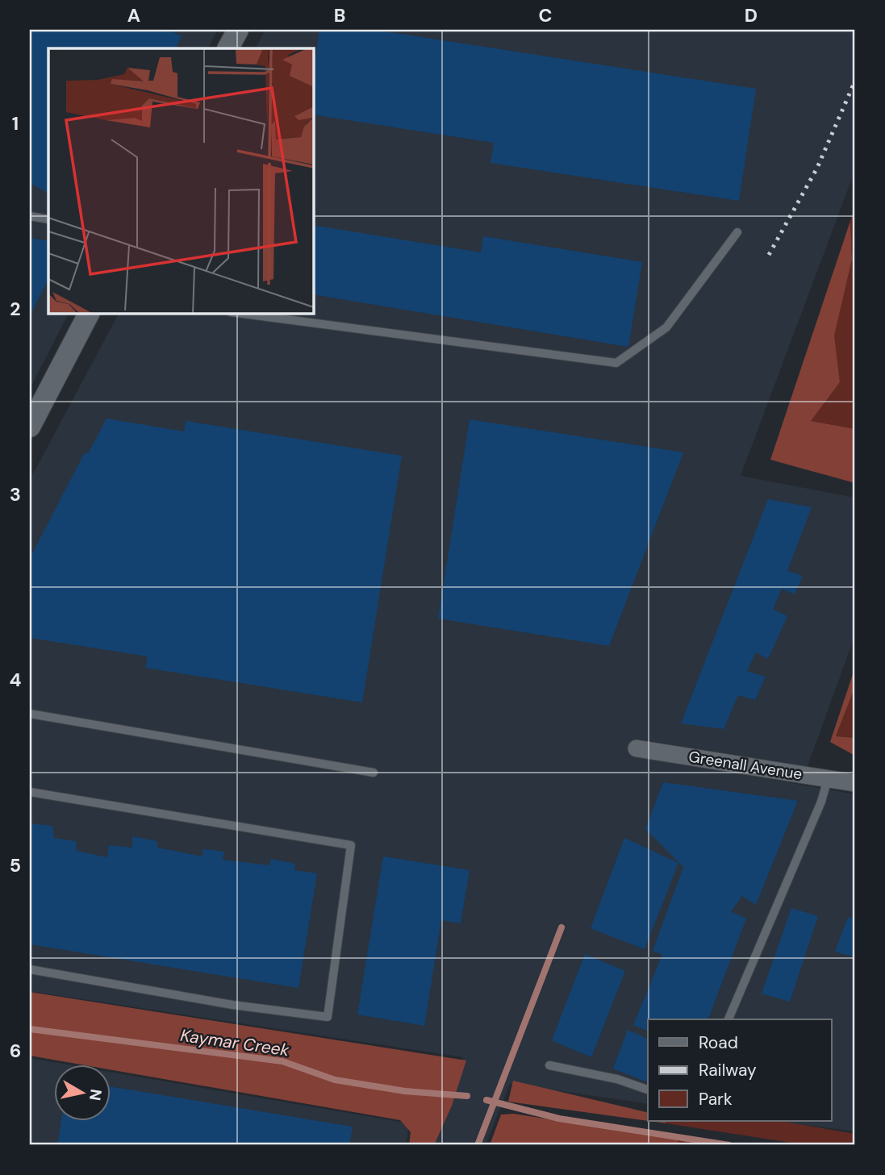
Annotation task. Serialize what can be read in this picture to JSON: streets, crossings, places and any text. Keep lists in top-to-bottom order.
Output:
{
  "streets": {
    "street": ["Greenall Avenue"]
  },
  "water": ["Kaymar Creek"],
  "legend": ["Road", "Railway", "Park"],
  "north": "right",
  "grid": {
    "columns": [
      "A",
      "B",
      "C",
      "D"
    ],
    "rows": [
      "1",
      "2",
      "3",
      "4",
      "5",
      "6"
    ]
  }
}
